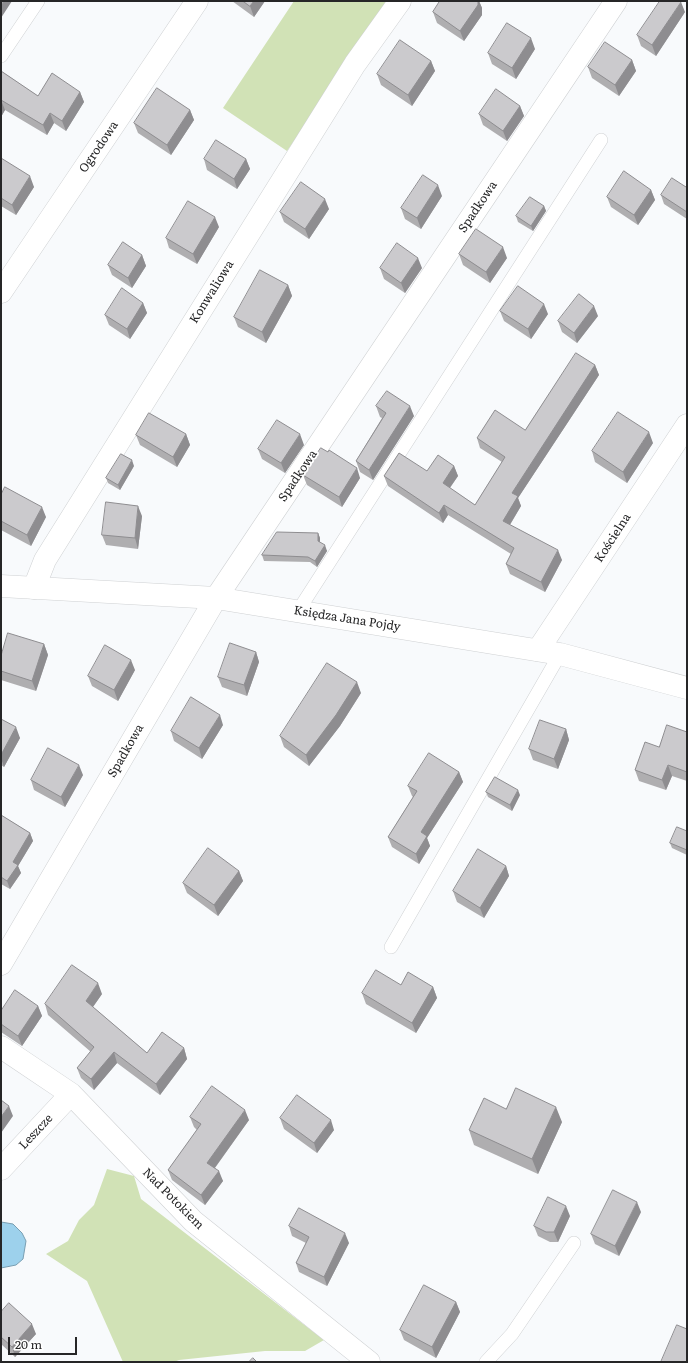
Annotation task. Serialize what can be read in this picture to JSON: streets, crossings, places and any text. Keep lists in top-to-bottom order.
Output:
{
  "streets": {
    "street": [
      "Ogrodowa",
      "Spadkowa",
      "Konwaliowa",
      "Kościelna",
      "Księdza Jana Pojdy",
      "Leszcze",
      "Nad Potokiem"
    ]
  },
  "crossings": [
    ["Spadkowa", "Księdza Jana Pojdy"],
    ["Konwaliowa", "Księdza Jana Pojdy"],
    ["Kościelna", "Księdza Jana Pojdy"],
    ["Leszcze", "Nad Potokiem"]
  ],
  "scale_bar": "20 m"
}
